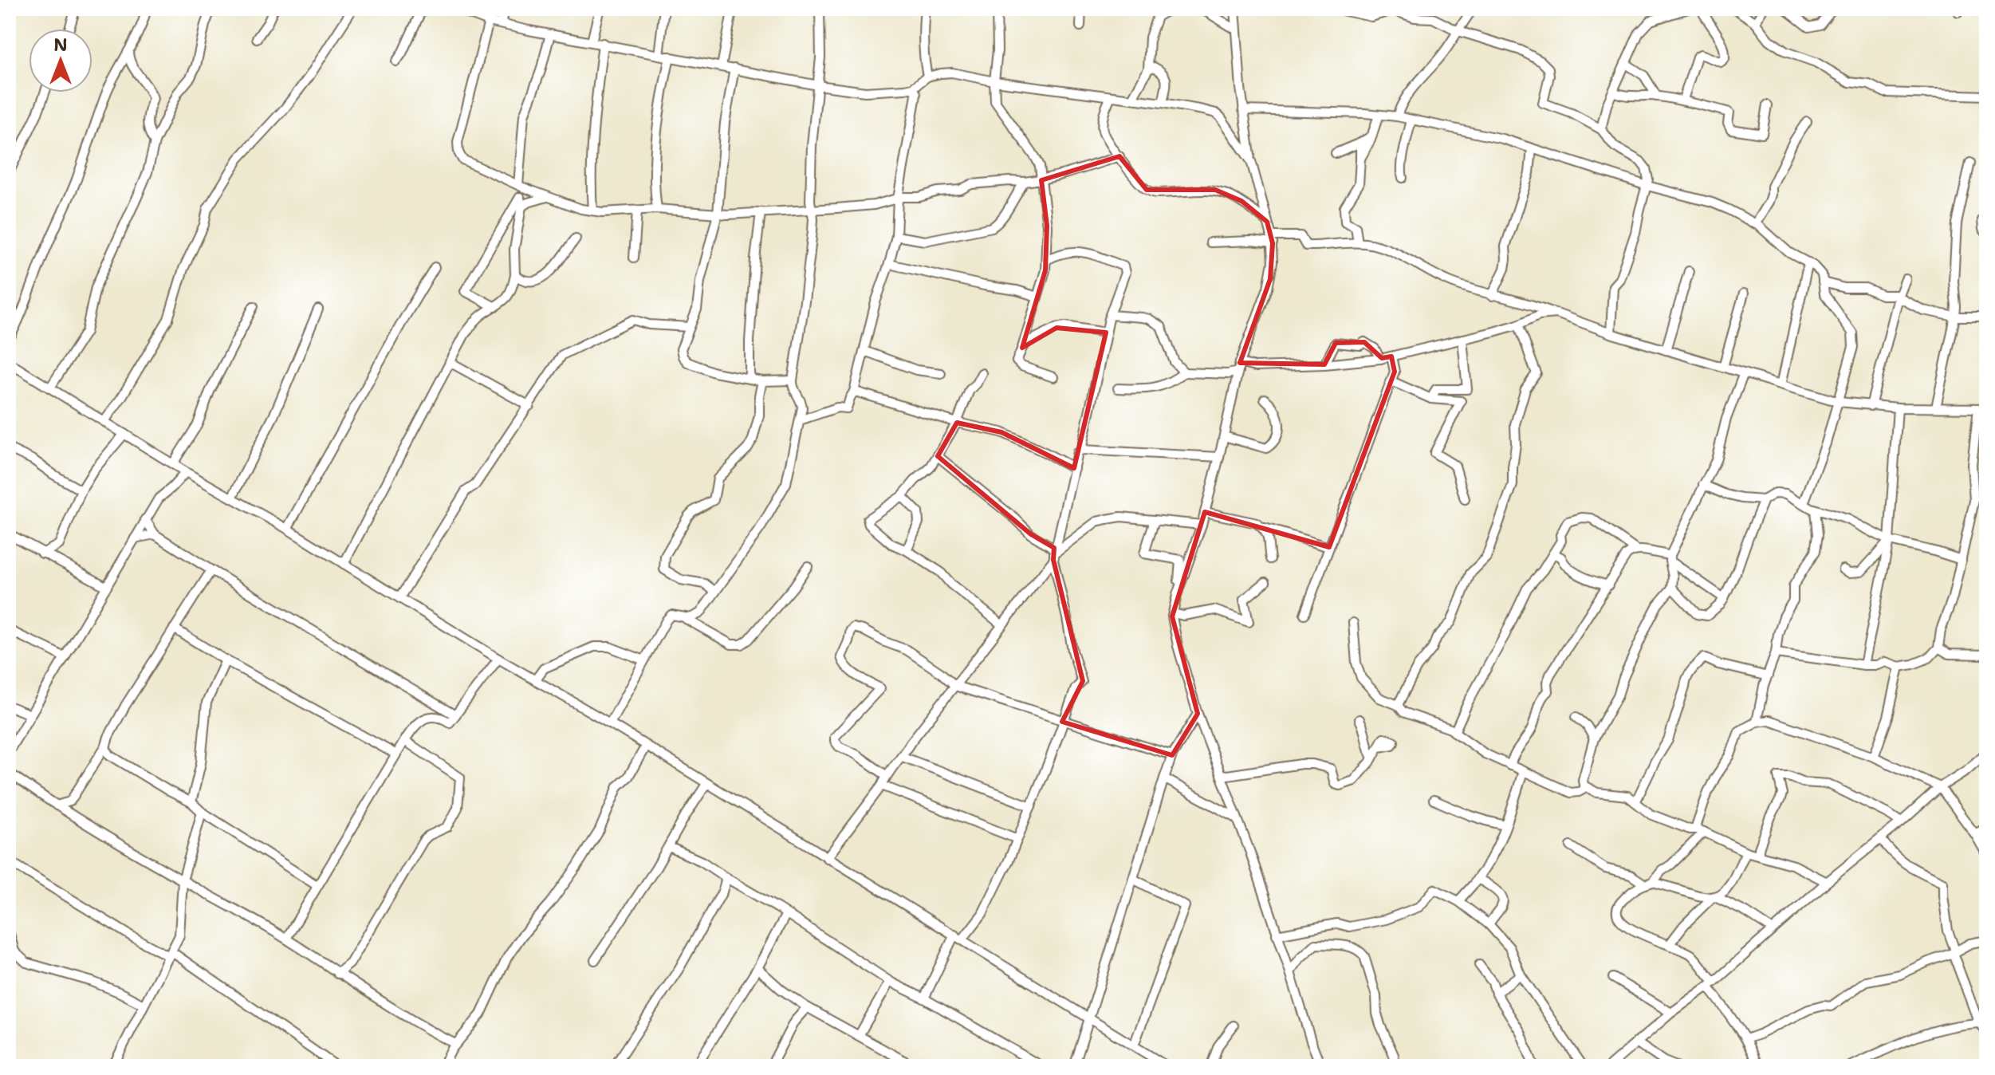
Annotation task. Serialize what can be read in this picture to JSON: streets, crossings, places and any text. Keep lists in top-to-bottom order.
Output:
{
  "north": "top"
}
